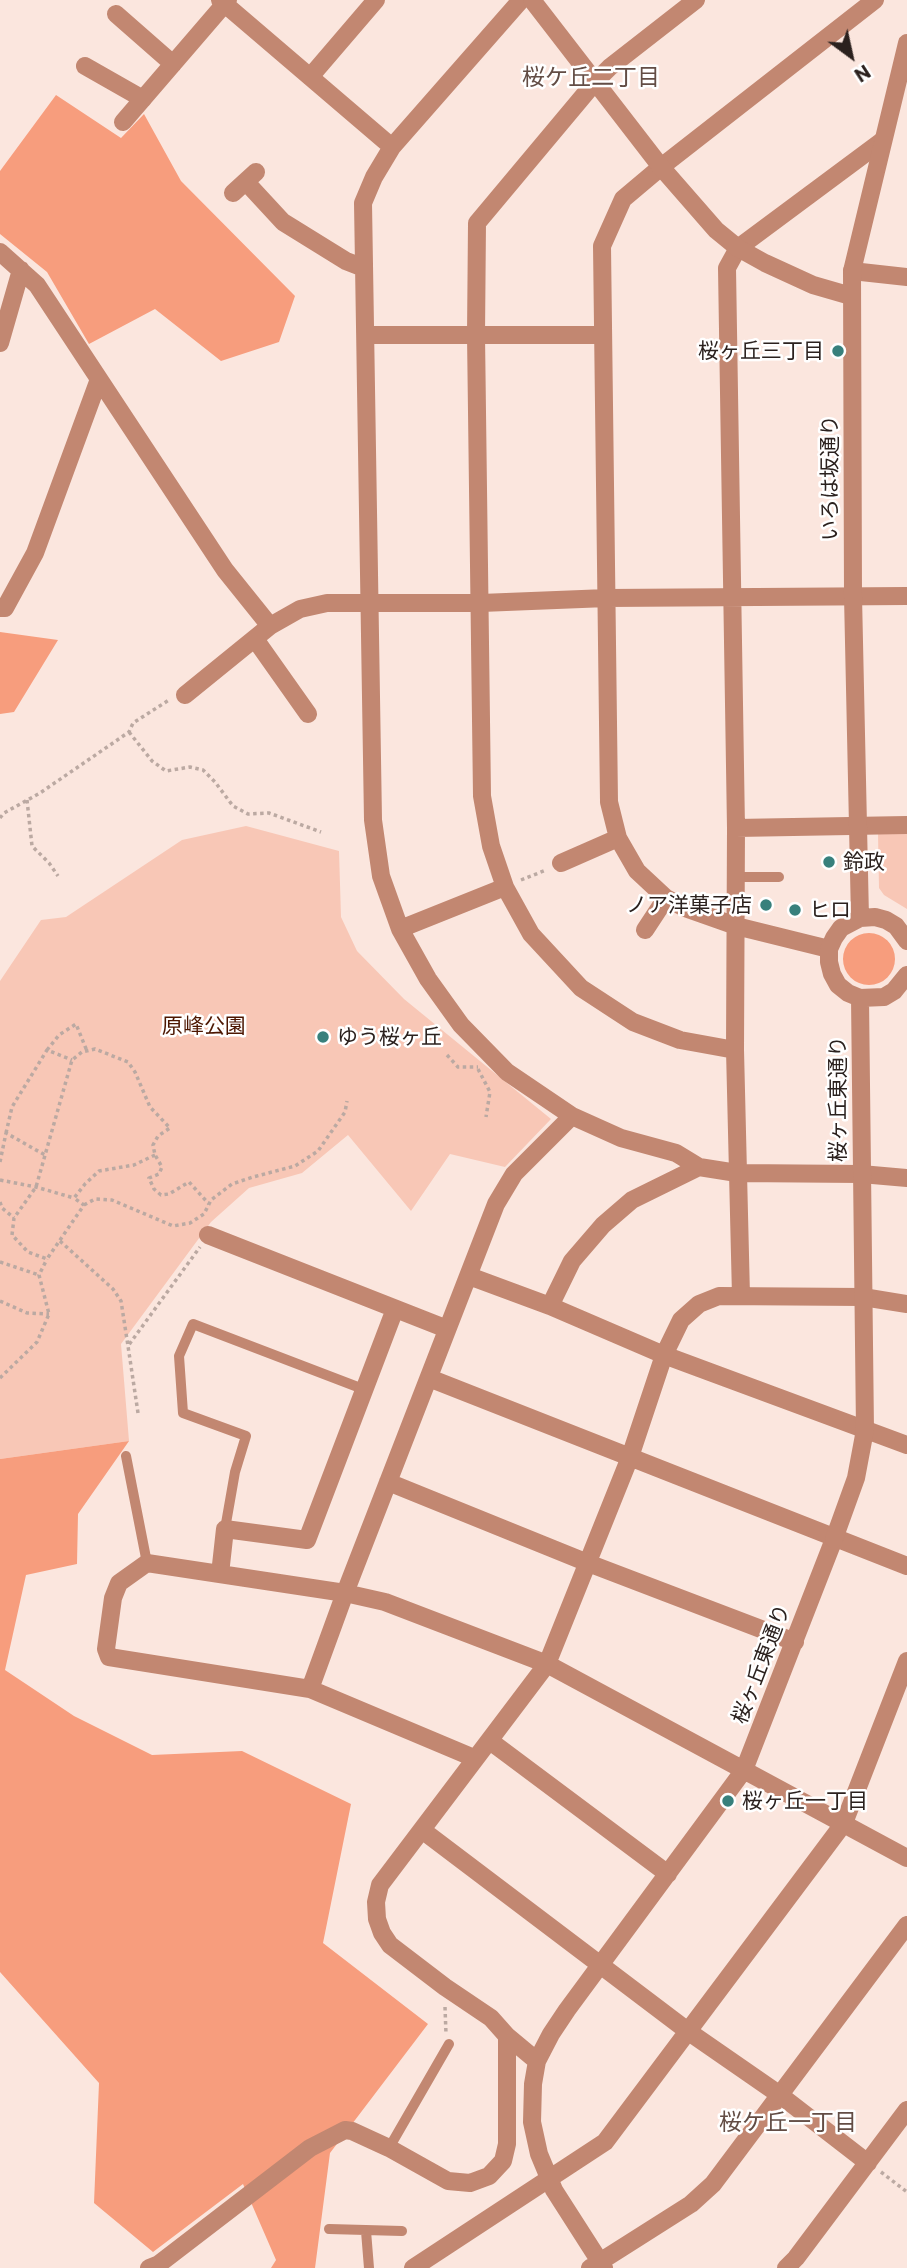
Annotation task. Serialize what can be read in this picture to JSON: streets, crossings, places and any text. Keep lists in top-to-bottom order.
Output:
{
  "streets": {
    "street": ["いろは坂通り", "桜ヶ丘東通り"]
  },
  "districts": ["桜ケ丘二丁目", "桜ケ丘一丁目"],
  "parks": ["原峰公園"],
  "places": [
    "桜ヶ丘三丁目",
    "鈴政",
    "ノア洋菓子店",
    "ヒロ",
    "ゆう桜ヶ丘",
    "桜ヶ丘一丁目"
  ],
  "north": "bottom right"
}
